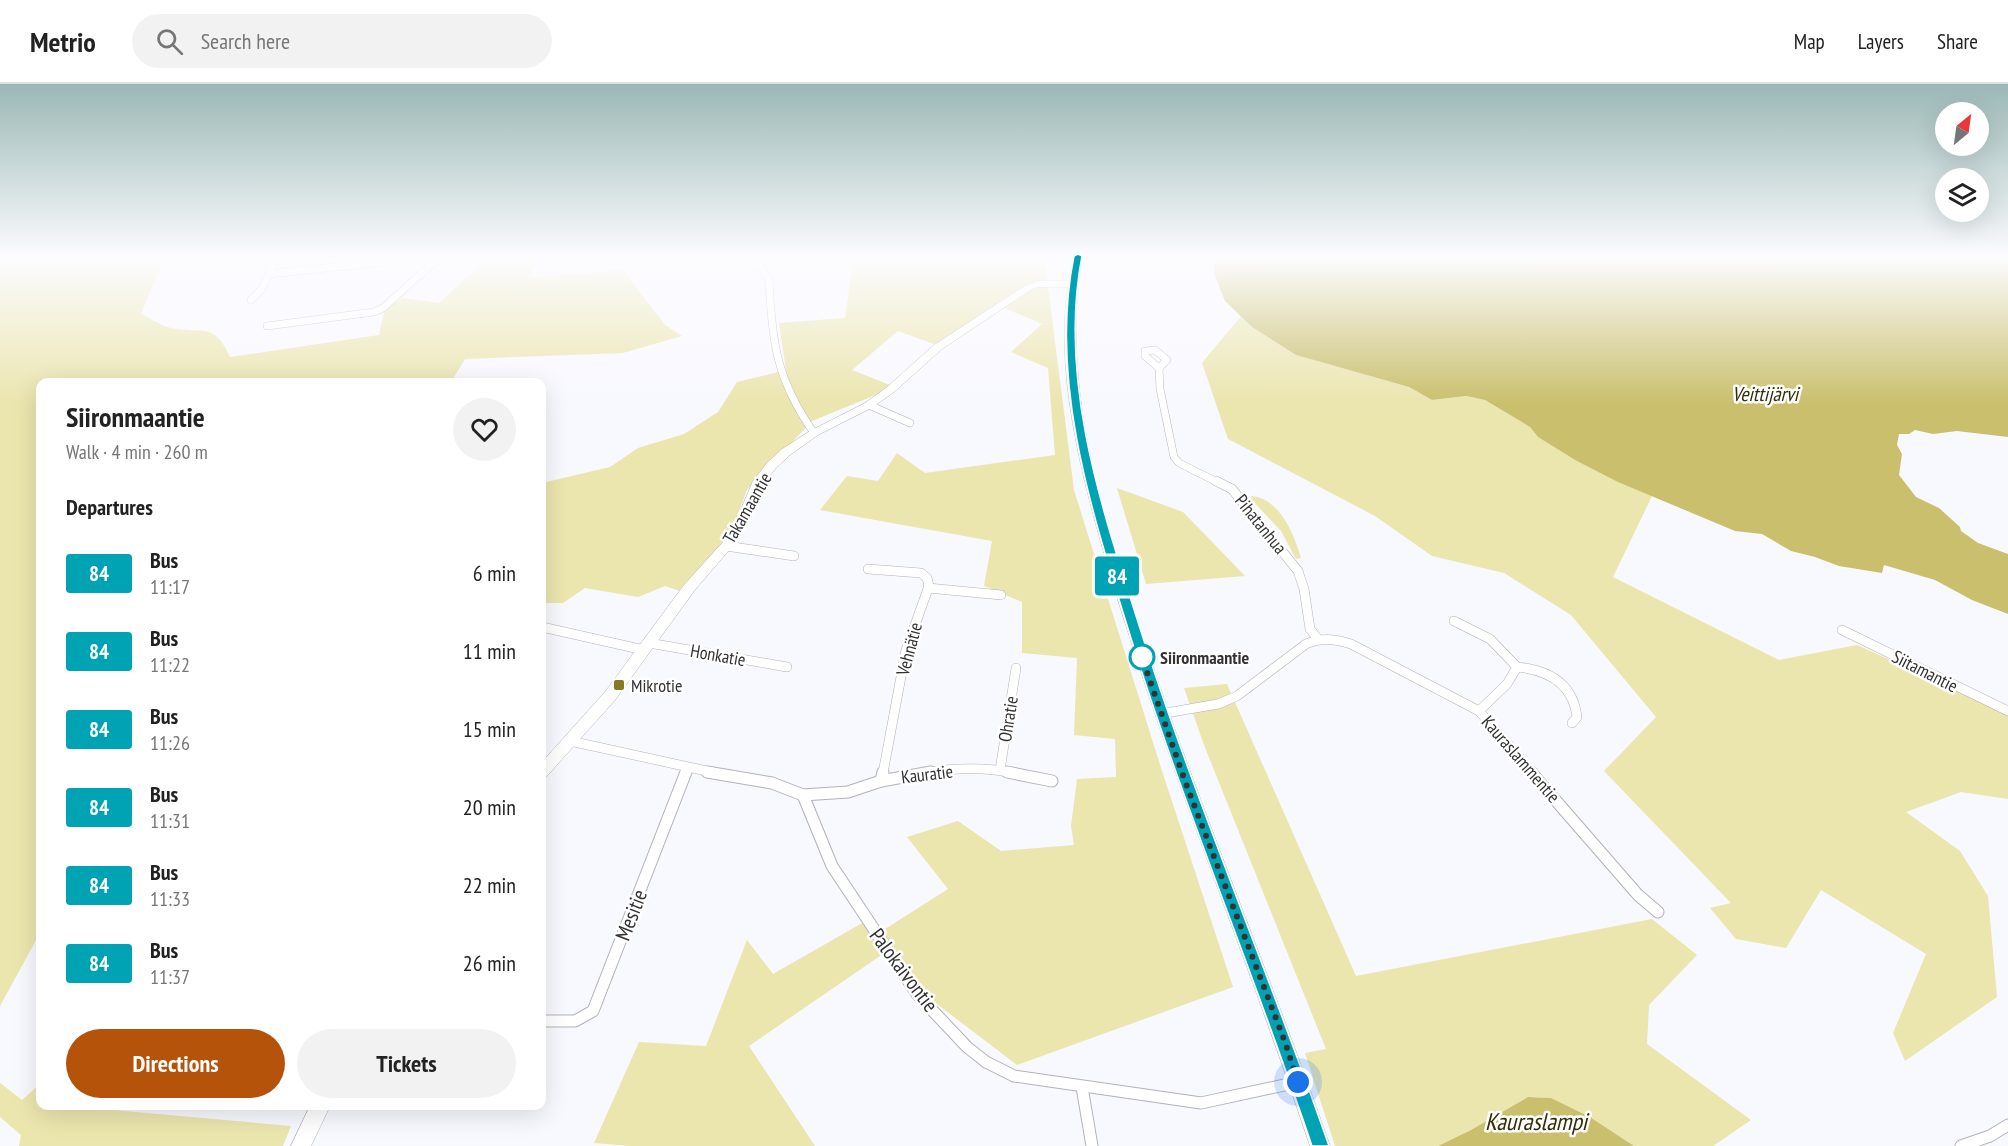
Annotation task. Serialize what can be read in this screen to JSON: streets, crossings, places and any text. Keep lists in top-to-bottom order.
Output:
{
  "streets": {
    "main road": ["Takamaantie"],
    "street": [
      "Pihatanhua",
      "Vehnätie",
      "Honkatie",
      "Siitamantie",
      "Ohratie",
      "Kauraslammentie",
      "Kauratie",
      "Mesitie",
      "Palokaivontie"
    ]
  },
  "crossings": [
    ["Takamaantie", "Honkatie"],
    ["Pihatanhua", "Kauraslammentie"],
    ["Vehnätie", "Kauratie"],
    ["Ohratie", "Kauratie"],
    ["Kauratie", "Palokaivontie"]
  ],
  "water": ["Veittijärvi", "Kauraslampi"],
  "places": {
    "other": ["Siironmaantie"],
    "transit": ["Mikrotie"]
  },
  "lines": ["bus line 84"],
  "north": "top right",
  "page": {
    "header": "Metrio",
    "search": "Search here",
    "nav": ["Map", "Layers", "Share"],
    "on_map": "84",
    "heading": [
      ["Siironmaantie", "Walk · 4 min · 260 m"],
      "Departures"
    ],
    "list": [
      {
        "mark": "84",
        "name": "Bus",
        "note": "11:17",
        "value": "6 min"
      },
      {
        "mark": "84",
        "name": "Bus",
        "note": "11:22",
        "value": "11 min"
      },
      {
        "mark": "84",
        "name": "Bus",
        "note": "11:26",
        "value": "15 min"
      },
      {
        "mark": "84",
        "name": "Bus",
        "note": "11:31",
        "value": "20 min"
      },
      {
        "mark": "84",
        "name": "Bus",
        "note": "11:33",
        "value": "22 min"
      },
      {
        "mark": "84",
        "name": "Bus",
        "note": "11:37",
        "value": "26 min"
      }
    ],
    "buttons": ["Directions", "Tickets"]
  }
}
